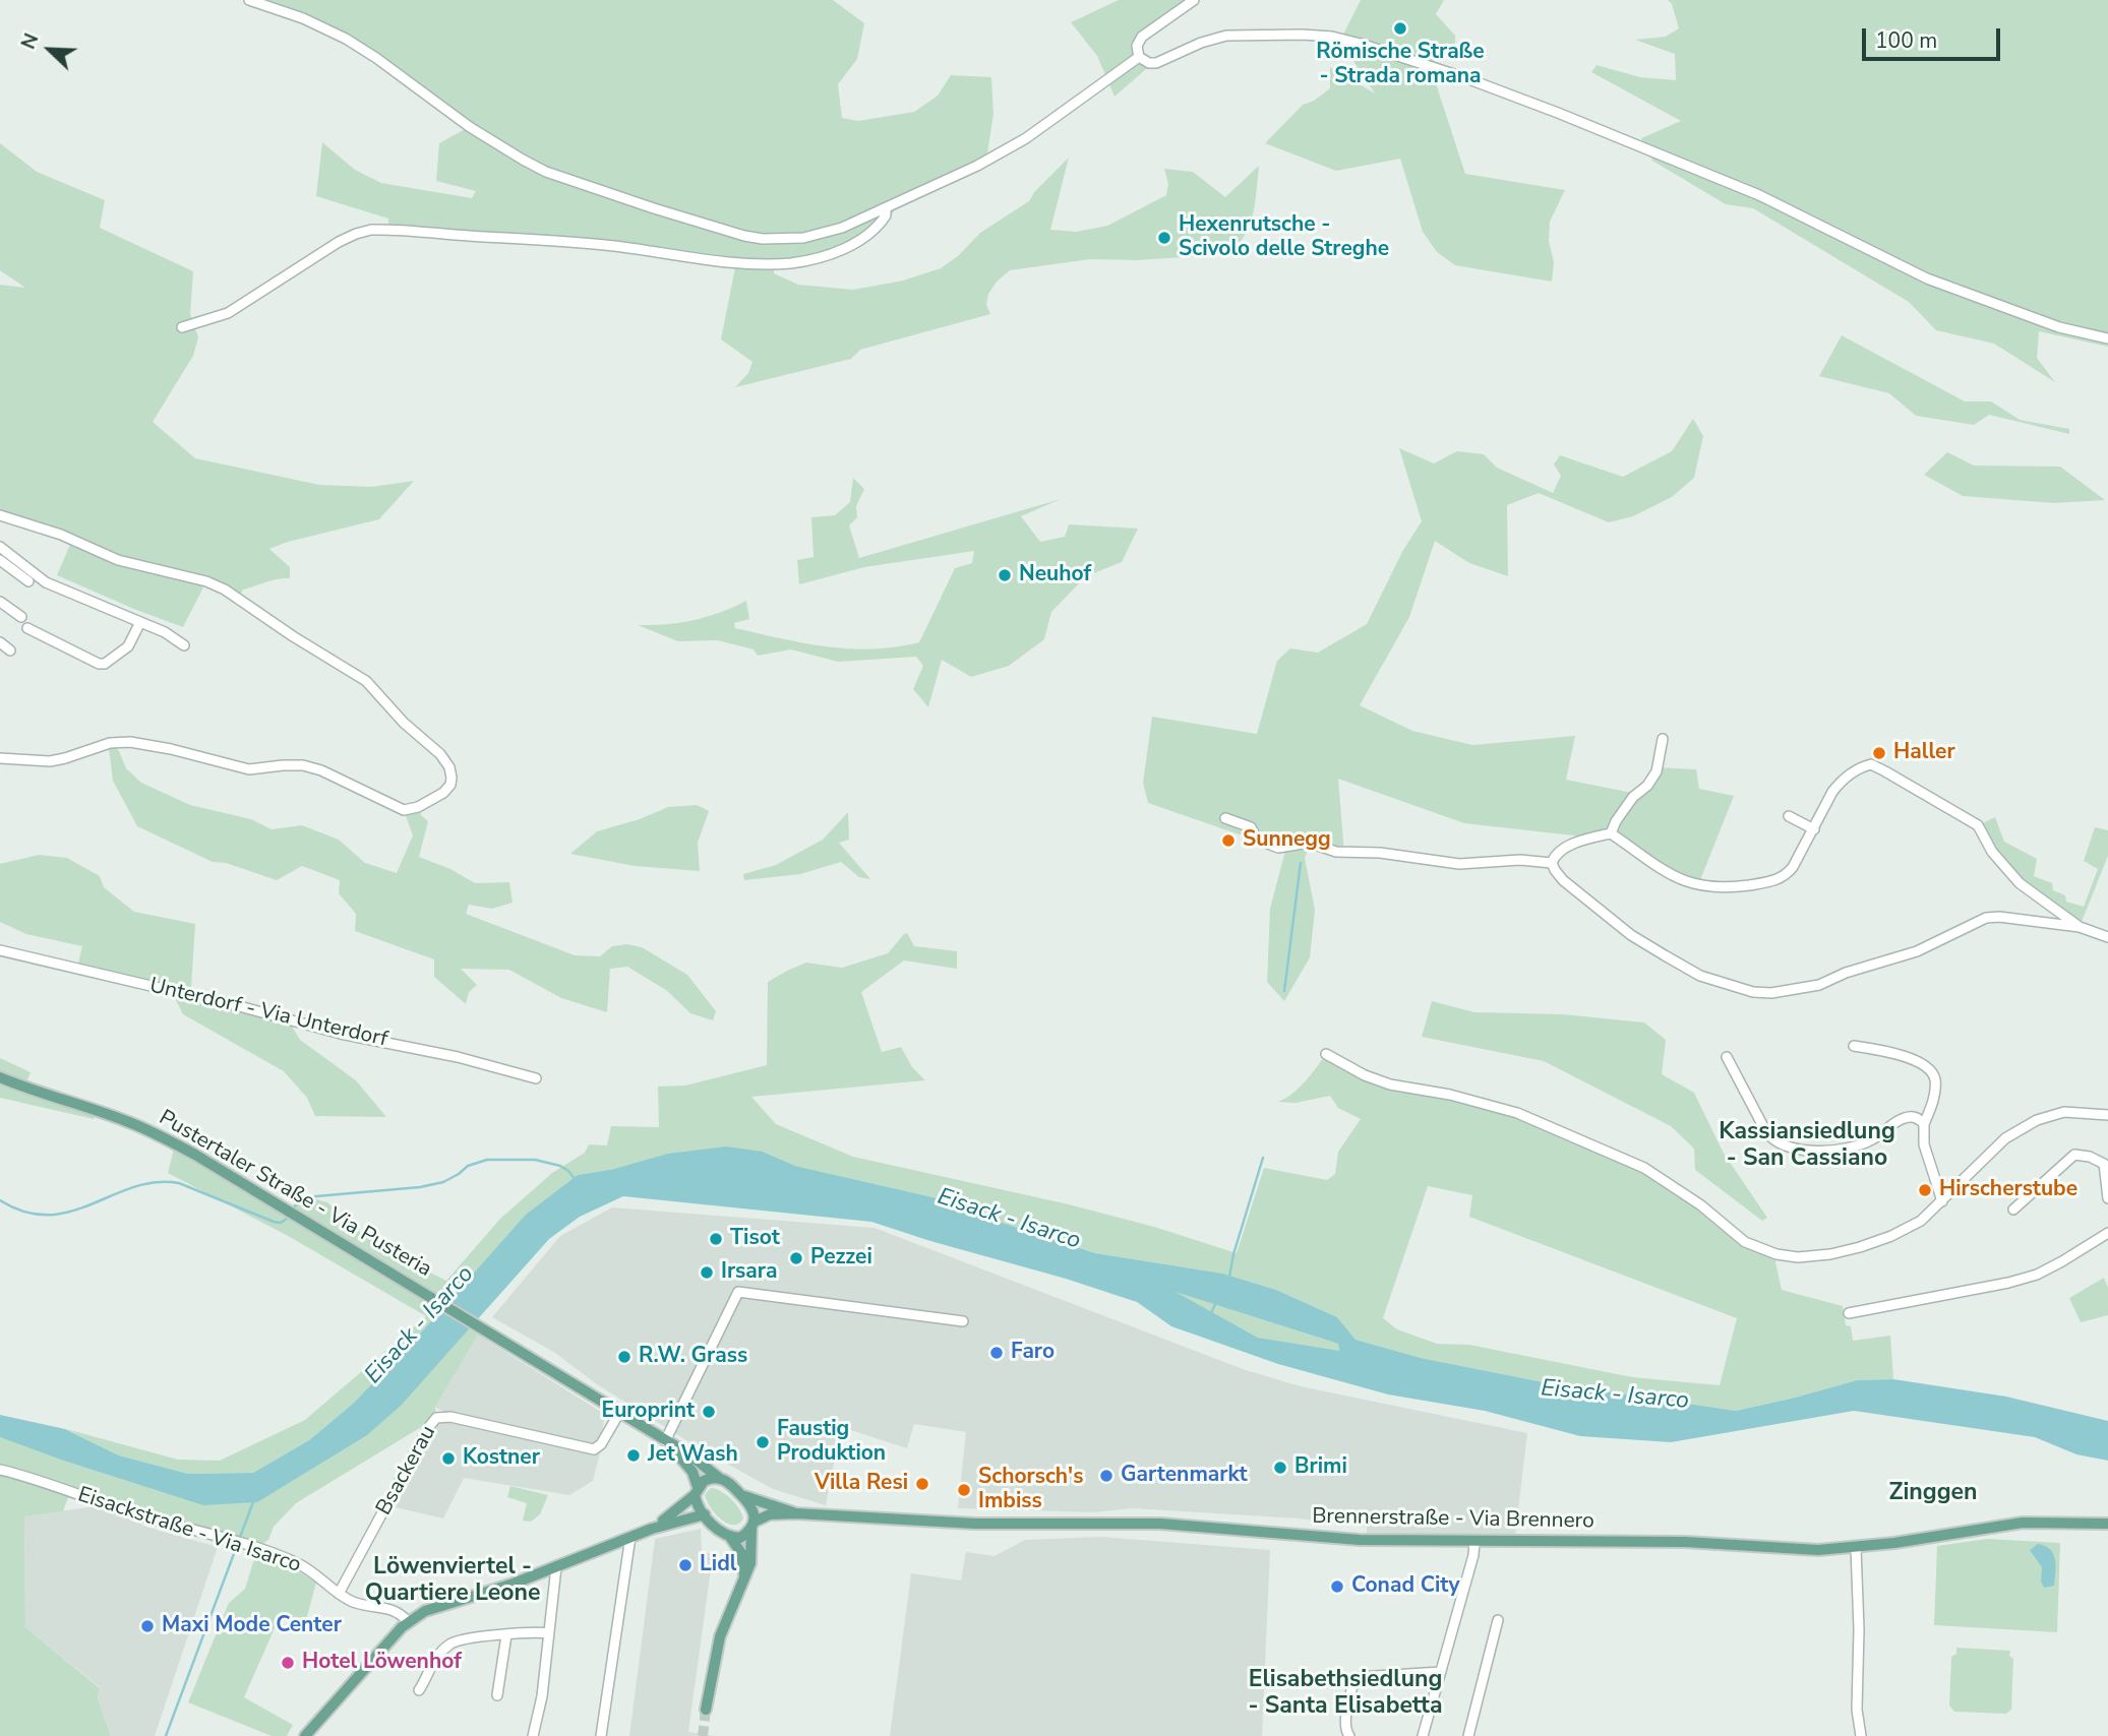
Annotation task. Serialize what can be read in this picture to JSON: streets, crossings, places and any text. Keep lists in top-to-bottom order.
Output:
{
  "streets": {
    "main road": ["Pustertaler Straße - Via Pusteria", "Brennerstraße - Via Brennero"],
    "street": ["Unterdorf - Via Unterdorf", "Bsackerau", "Eisackstraße - Via Isarco"]
  },
  "crossings": [
    ["Pustertaler Straße - Via Pusteria", "Bsackerau"],
    ["Pustertaler Straße - Via Pusteria", "Brennerstraße - Via Brennero"],
    ["Bsackerau", "Eisackstraße - Via Isarco"]
  ],
  "districts": [
    "Kassiansiedlung - San Cassiano",
    "Zinggen",
    "Löwenviertel - Quartiere Leone",
    "Elisabethsiedlung - Santa Elisabetta"
  ],
  "water": ["Eisack - Isarco"],
  "places": [
    "Römische Straße - Strada romana",
    "Hexenrutsche - Scivolo delle Streghe",
    "Neuhof",
    "Haller",
    "Sunnegg",
    "Hirscherstube",
    "Tisot",
    "Pezzei",
    "Irsara",
    "Faro",
    "R.W. Grass",
    "Europrint",
    "Faustig Produktion",
    "Jet Wash",
    "Kostner",
    "Brimi",
    "Gartenmarkt",
    "Villa Resi",
    "Schorsch's Imbiss",
    "Lidl",
    "Conad City",
    "Maxi Mode Center",
    "Hotel Löwenhof"
  ],
  "scale_bar": "100 m",
  "north": "top left"
}
